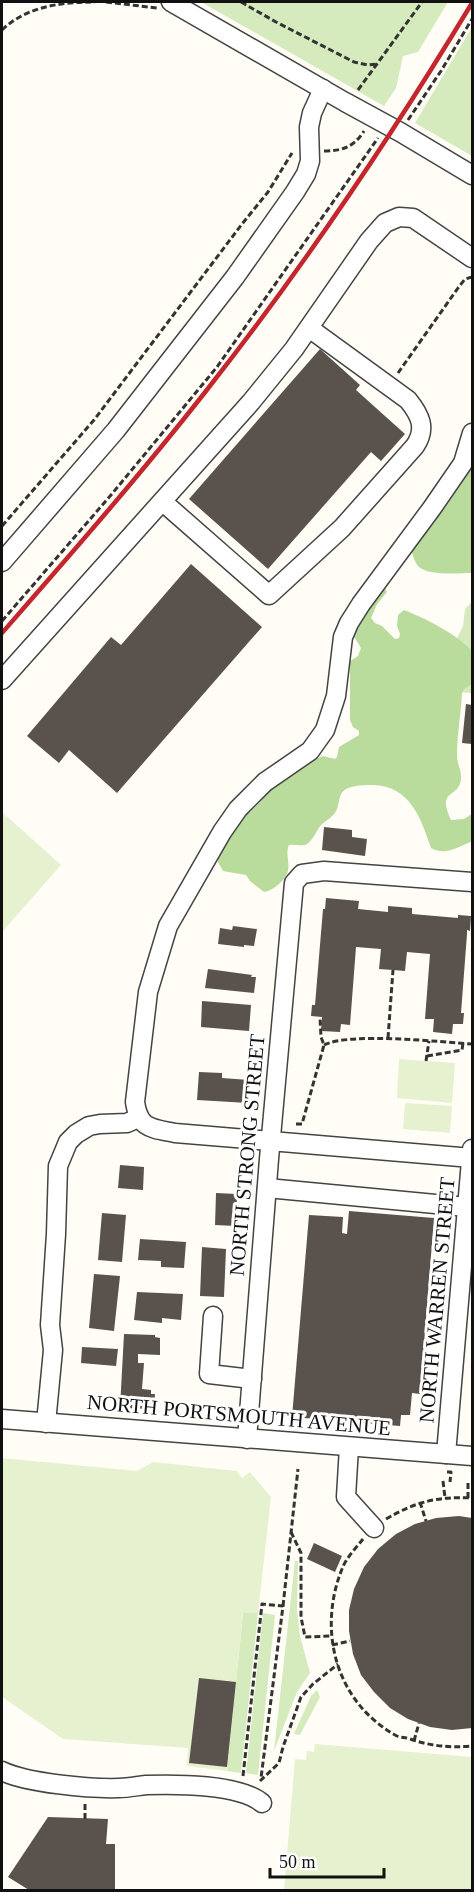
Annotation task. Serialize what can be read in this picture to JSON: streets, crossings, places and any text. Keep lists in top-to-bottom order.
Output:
{
  "streets": {
    "street": ["NORTH STRONG STREET", "NORTH WARREN STREET", "NORTH PORTSMOUTH AVENUE"]
  },
  "crossings": [
    ["NORTH STRONG STREET", "NORTH PORTSMOUTH AVENUE"],
    ["NORTH WARREN STREET", "NORTH PORTSMOUTH AVENUE"]
  ],
  "scale_bar": "50 m"
}
